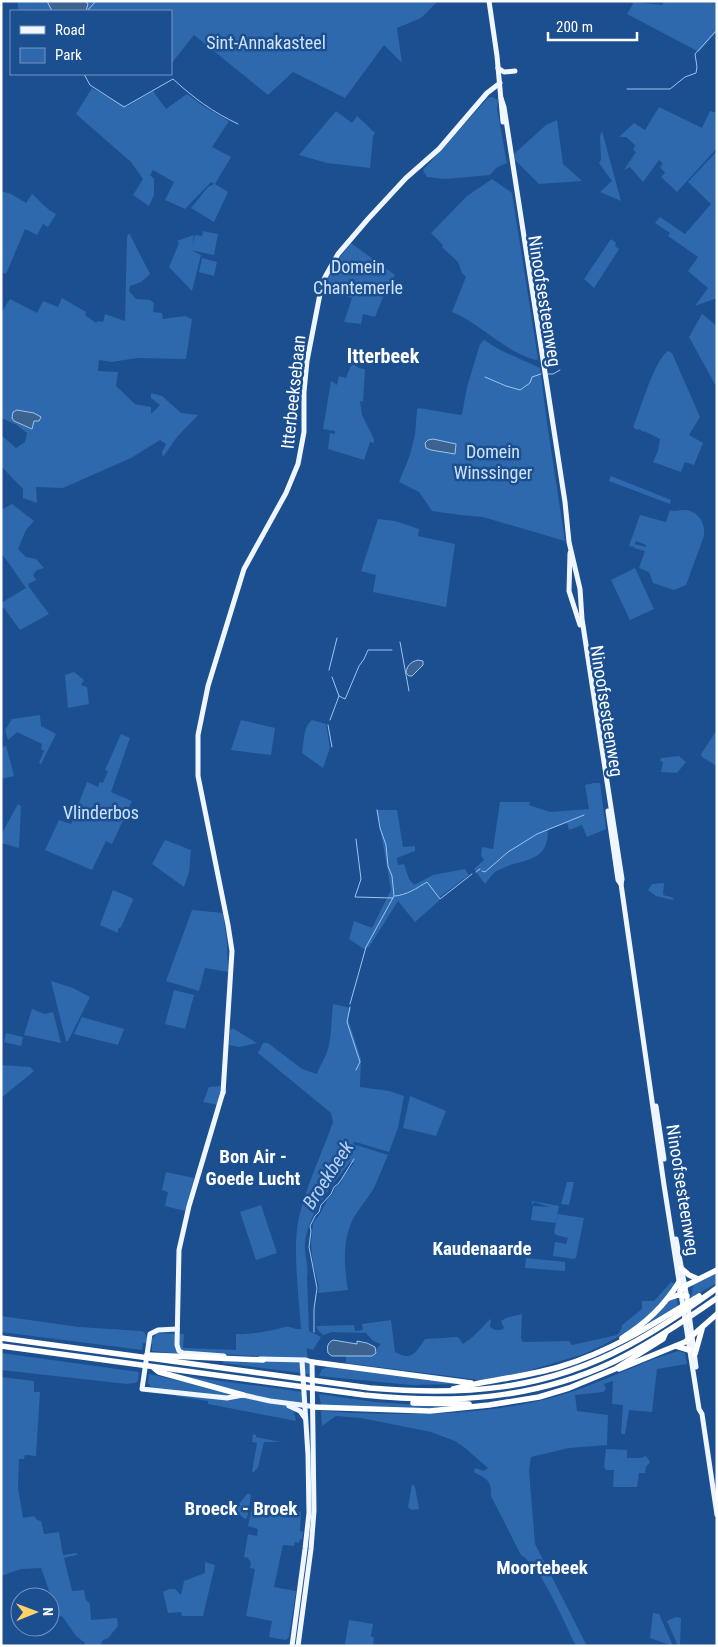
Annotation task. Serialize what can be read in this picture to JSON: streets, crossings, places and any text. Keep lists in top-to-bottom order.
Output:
{
  "streets": {
    "main road": ["Ninoofsesteenweg", "Itterbeeksebaan"]
  },
  "crossings": [
    ["Ninoofsesteenweg", "Itterbeeksebaan"]
  ],
  "districts": [
    "Itterbeek",
    "Bon Air - Goede Lucht",
    "Kaudenaarde",
    "Broeck - Broek",
    "Moortebeek"
  ],
  "water": ["Broekbeek"],
  "parks": [
    "Sint-Annakasteel",
    "Domein Chantemerle",
    "Domein Winssinger",
    "Vlinderbos"
  ],
  "legend": ["Road", "Park"],
  "scale_bar": "200 m",
  "north": "right"
}
